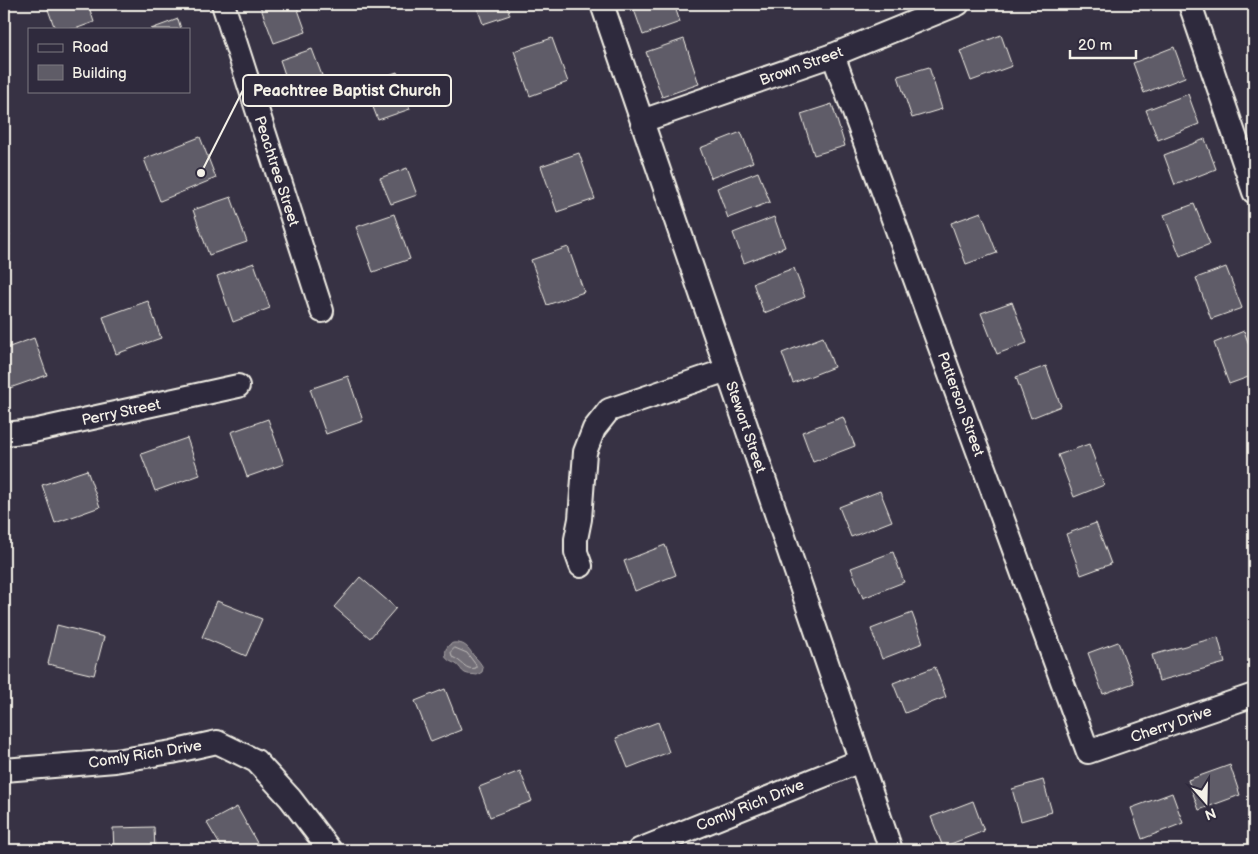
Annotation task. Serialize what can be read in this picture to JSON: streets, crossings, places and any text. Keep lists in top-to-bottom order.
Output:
{
  "streets": {
    "street": [
      "Brown Street",
      "Peachtree Street",
      "Patterson Street",
      "Perry Street",
      "Stewart Street",
      "Cherry Drive",
      "Comly Rich Drive"
    ]
  },
  "crossings": [
    ["Brown Street", "Patterson Street"],
    ["Brown Street", "Stewart Street"],
    ["Patterson Street", "Cherry Drive"],
    ["Stewart Street", "Comly Rich Drive"]
  ],
  "places": ["Peachtree Baptist Church"],
  "legend": ["Road", "Building"],
  "scale_bar": "20 m",
  "north": "bottom"
}
